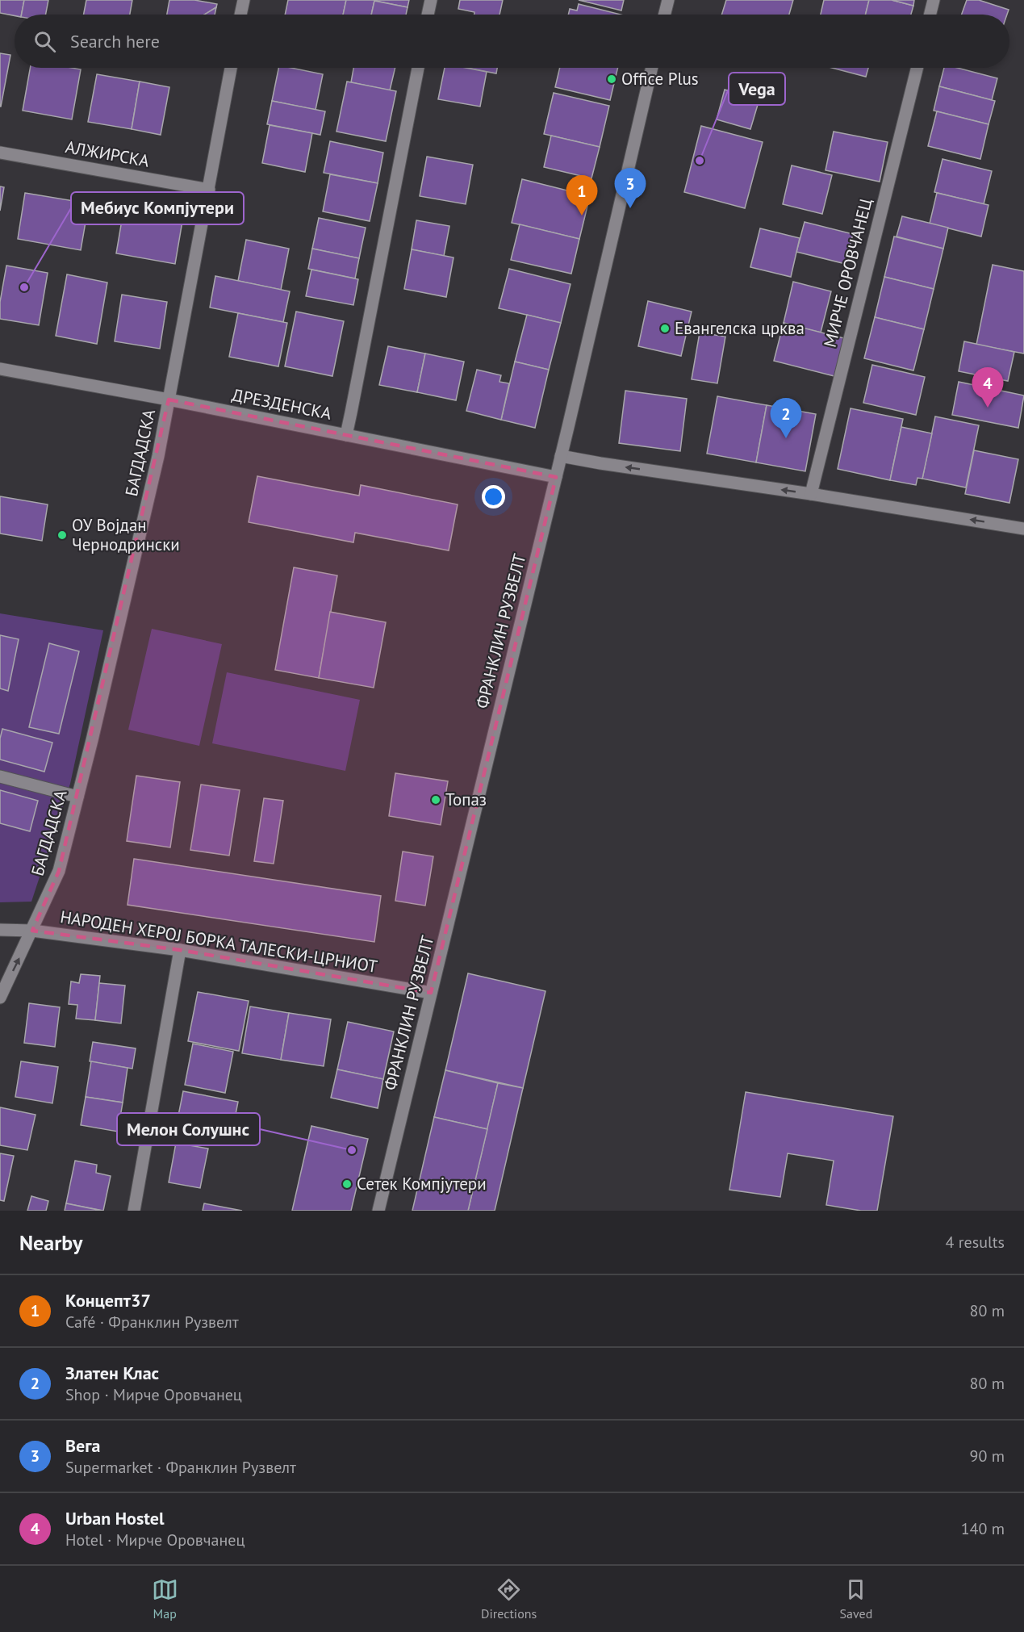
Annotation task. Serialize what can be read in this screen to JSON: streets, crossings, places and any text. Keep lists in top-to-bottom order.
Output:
{
  "streets": {
    "street": [
      "АЛЖИРСКА",
      "МИРЧЕ ОРОВЧАНЕЦ",
      "ДРЕЗДЕНСКА",
      "БАГДАДСКА",
      "ФРАНКЛИН РУЗВЕЛТ",
      "НАРОДЕН ХЕРОЈ БОРКА ТАЛЕСКИ-ЦРНИОТ"
    ]
  },
  "crossings": [
    ["АЛЖИРСКА", "БАГДАДСКА"],
    ["ДРЕЗДЕНСКА", "БАГДАДСКА"],
    ["ДРЕЗДЕНСКА", "ФРАНКЛИН РУЗВЕЛТ"],
    ["БАГДАДСКА", "НАРОДЕН ХЕРОЈ БОРКА ТАЛЕСКИ-ЦРНИОТ"],
    ["ФРАНКЛИН РУЗВЕЛТ", "НАРОДЕН ХЕРОЈ БОРКА ТАЛЕСКИ-ЦРНИОТ"]
  ],
  "places": [
    "Office Plus",
    "Vega",
    "Мебиус Компјутери",
    "Евангелска црква",
    "ОУ Војдан Чернодрински",
    "Топаз",
    "Мелон Солушнс",
    "Сетек Компјутери"
  ],
  "page": {
    "search": "Search here",
    "pins": [
      "3",
      "1",
      "4",
      "2"
    ],
    "heading": ["Nearby", "4 results"],
    "list": [
      {
        "mark": "1",
        "name": "Концепт37",
        "note": "Café · Франклин Рузвелт",
        "value": "80 m"
      },
      {
        "mark": "2",
        "name": "Златен Клас",
        "note": "Shop · Мирче Оровчанец",
        "value": "80 m"
      },
      {
        "mark": "3",
        "name": "Вега",
        "note": "Supermarket · Франклин Рузвелт",
        "value": "90 m"
      },
      {
        "mark": "4",
        "name": "Urban Hostel",
        "note": "Hotel · Мирче Оровчанец",
        "value": "140 m"
      }
    ],
    "nav": ["Map", "Directions", "Saved"]
  }
}
